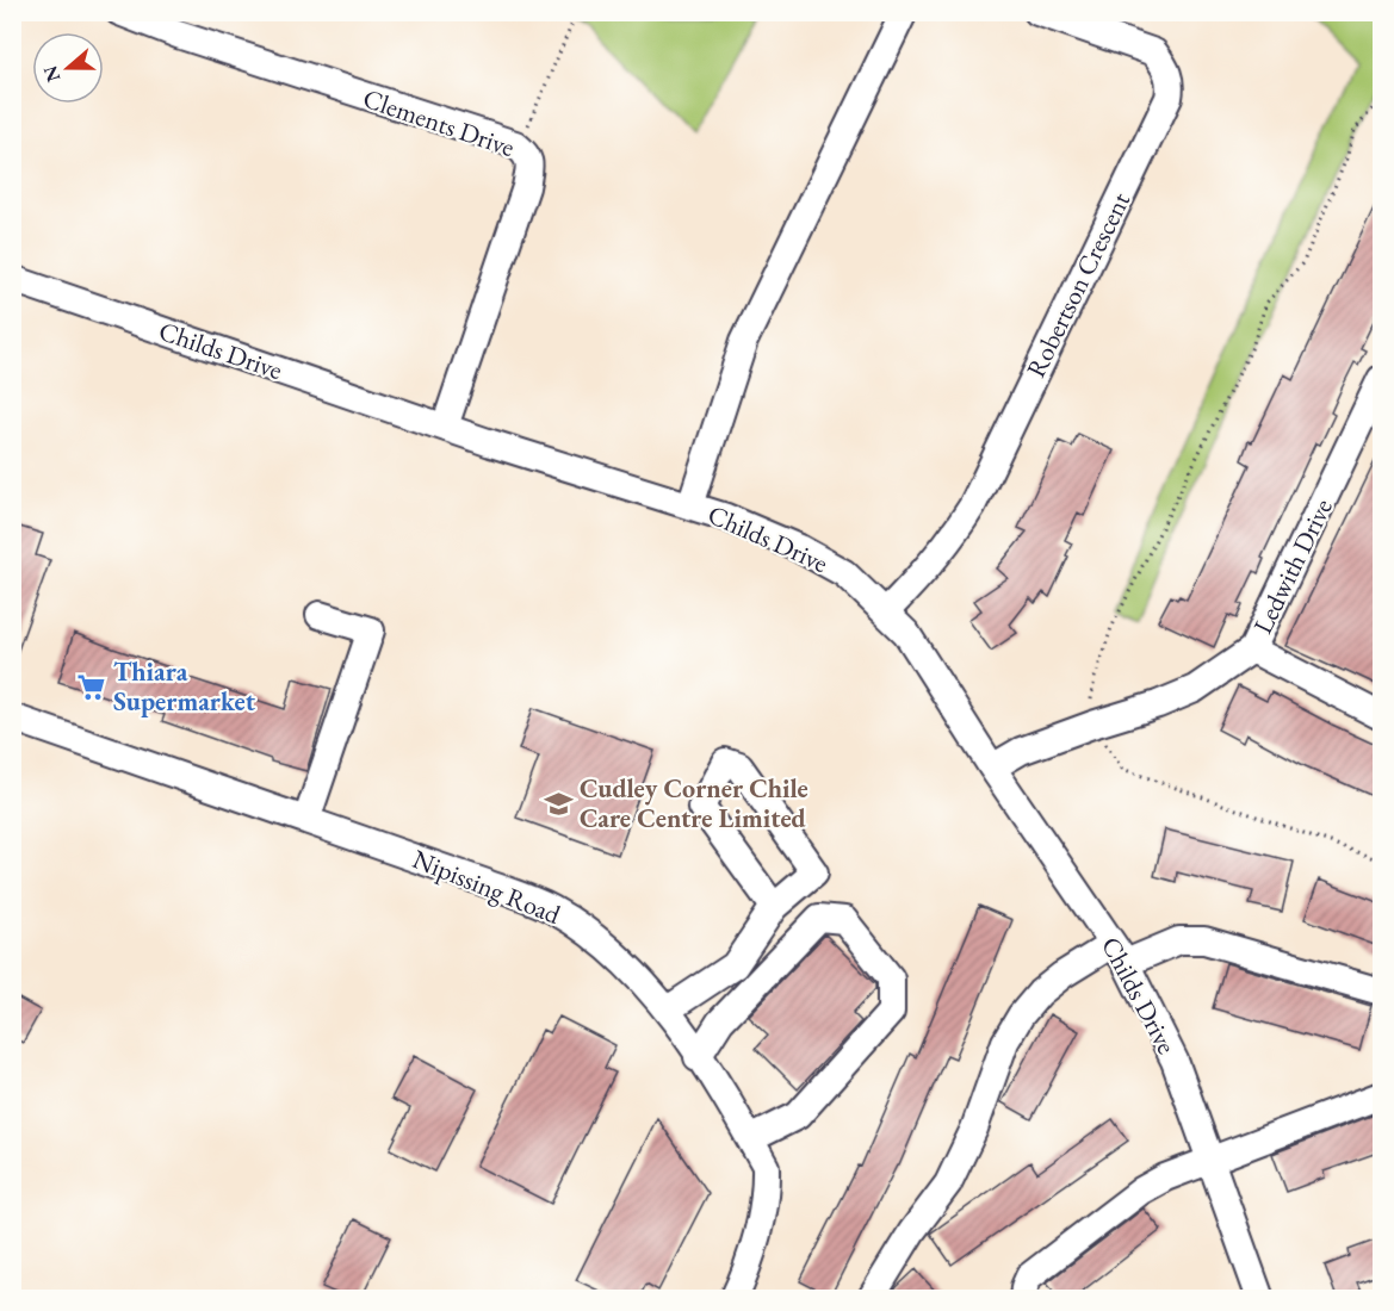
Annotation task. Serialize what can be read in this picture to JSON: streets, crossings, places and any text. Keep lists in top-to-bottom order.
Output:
{
  "streets": {
    "street": [
      "Clements Drive",
      "Robertson Crescent",
      "Childs Drive",
      "Ledwith Drive",
      "Nipissing Road"
    ]
  },
  "crossings": [
    ["Clements Drive", "Childs Drive"],
    ["Robertson Crescent", "Childs Drive"],
    ["Childs Drive", "Ledwith Drive"]
  ],
  "places": {
    "supermarket": ["Thiara Supermarket"],
    "school or university": ["Cudley Corner Chile Care Centre Limited"]
  },
  "north": "left"
}
